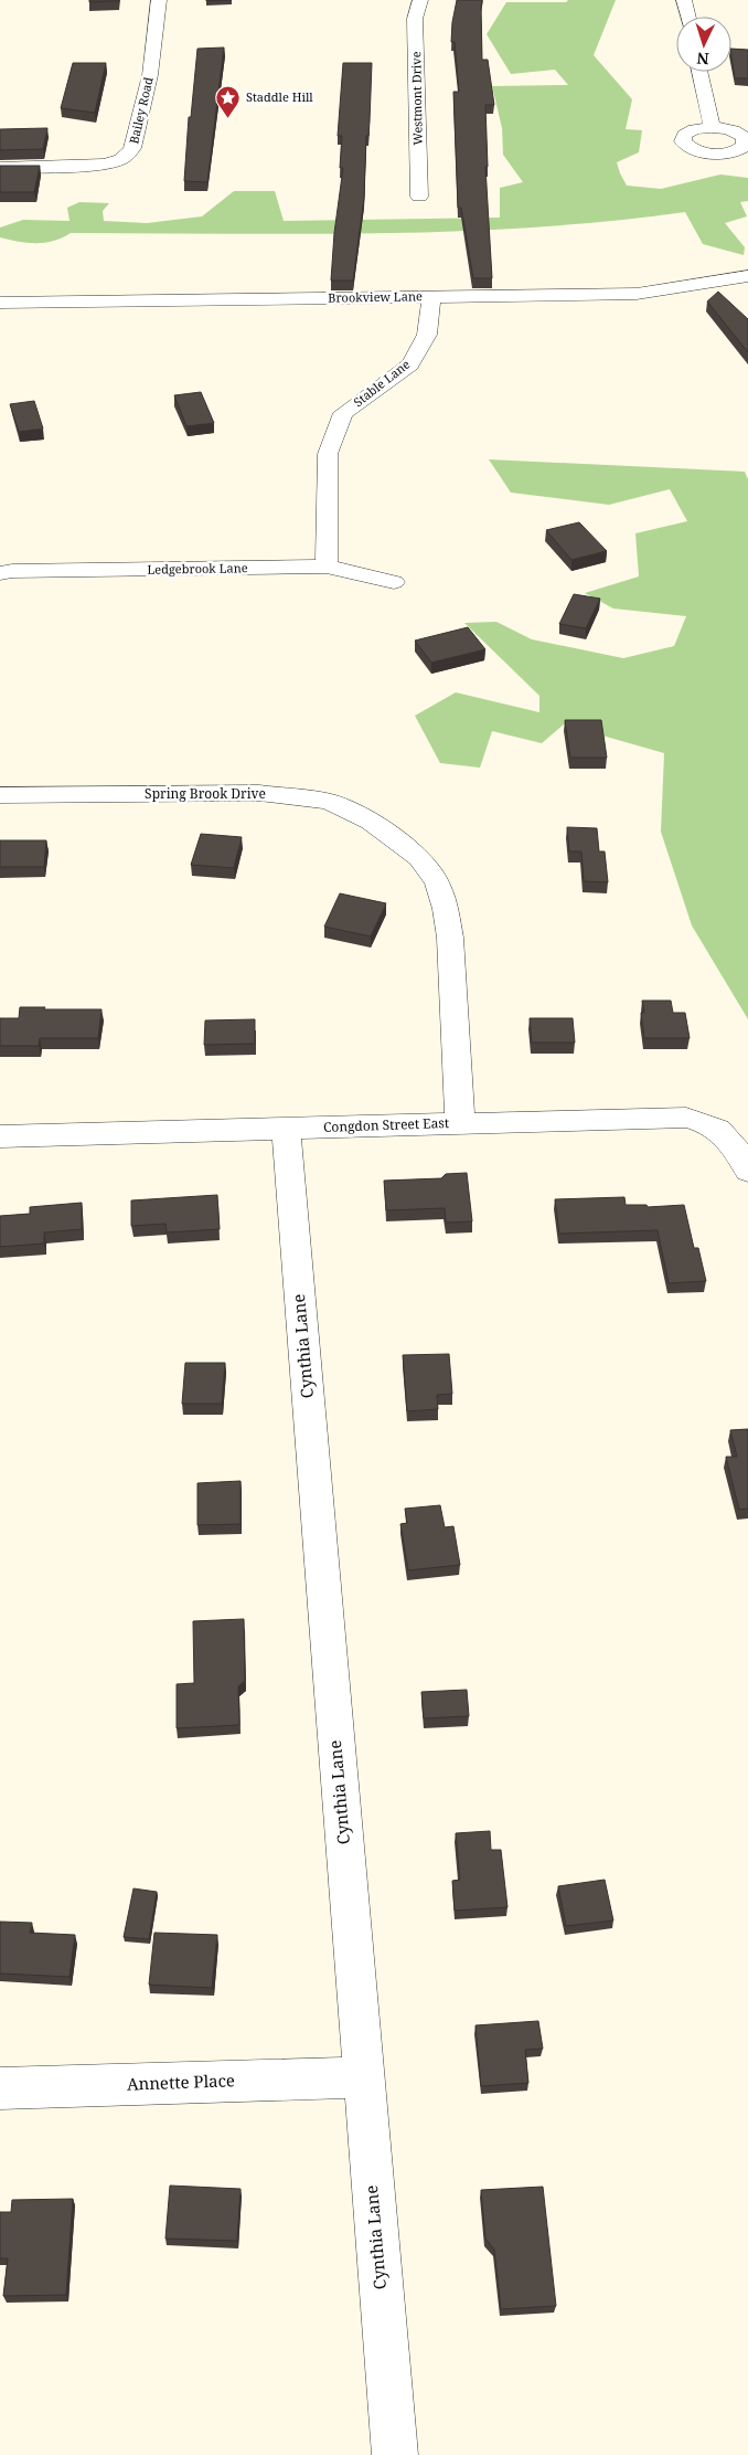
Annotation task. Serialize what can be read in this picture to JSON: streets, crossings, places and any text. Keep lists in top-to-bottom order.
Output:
{
  "streets": {
    "street": [
      "Westmont Drive",
      "Bailey Road",
      "Brookview Lane",
      "Stable Lane",
      "Ledgebrook Lane",
      "Spring Brook Drive",
      "Congdon Street East",
      "Cynthia Lane",
      "Annette Place"
    ]
  },
  "crossings": [
    ["Brookview Lane", "Stable Lane"],
    ["Stable Lane", "Ledgebrook Lane"],
    ["Spring Brook Drive", "Congdon Street East"],
    ["Congdon Street East", "Cynthia Lane"],
    ["Cynthia Lane", "Annette Place"]
  ],
  "places": {
    "place": ["Staddle Hill"]
  },
  "north": "bottom"
}
